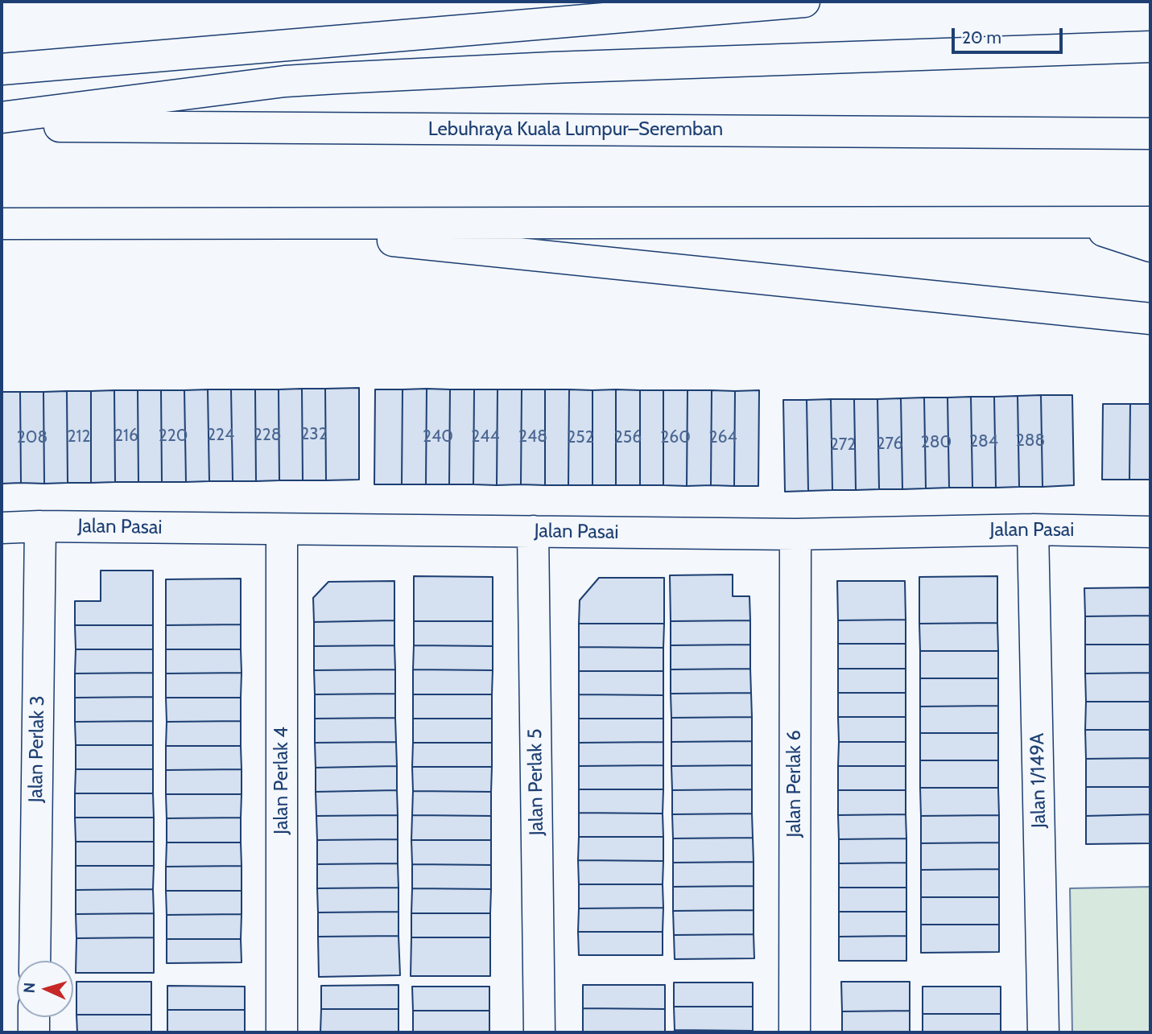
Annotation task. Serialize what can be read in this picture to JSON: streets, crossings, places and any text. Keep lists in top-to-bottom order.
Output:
{
  "streets": {
    "main road": [
      "Lebuhraya Kuala Lumpur–Seremban",
      "Jalan Pasai",
      "Jalan Perlak 3",
      "Jalan Perlak 4",
      "Jalan 1/149A",
      "Jalan Perlak 5",
      "Jalan Perlak 6"
    ]
  },
  "crossings": [
    ["Jalan Pasai", "Jalan Perlak 3"],
    ["Jalan Pasai", "Jalan Perlak 4"],
    ["Jalan Pasai", "Jalan 1/149A"],
    ["Jalan Pasai", "Jalan Perlak 5"],
    ["Jalan Pasai", "Jalan Perlak 6"]
  ],
  "house_numbers": [
    "232",
    "224",
    "228",
    "216",
    "220",
    "212",
    "240",
    "244",
    "248",
    "208",
    "252",
    "256",
    "260",
    "264",
    "288",
    "284",
    "280",
    "276",
    "272"
  ],
  "scale_bar": "20 m",
  "north": "left"
}
